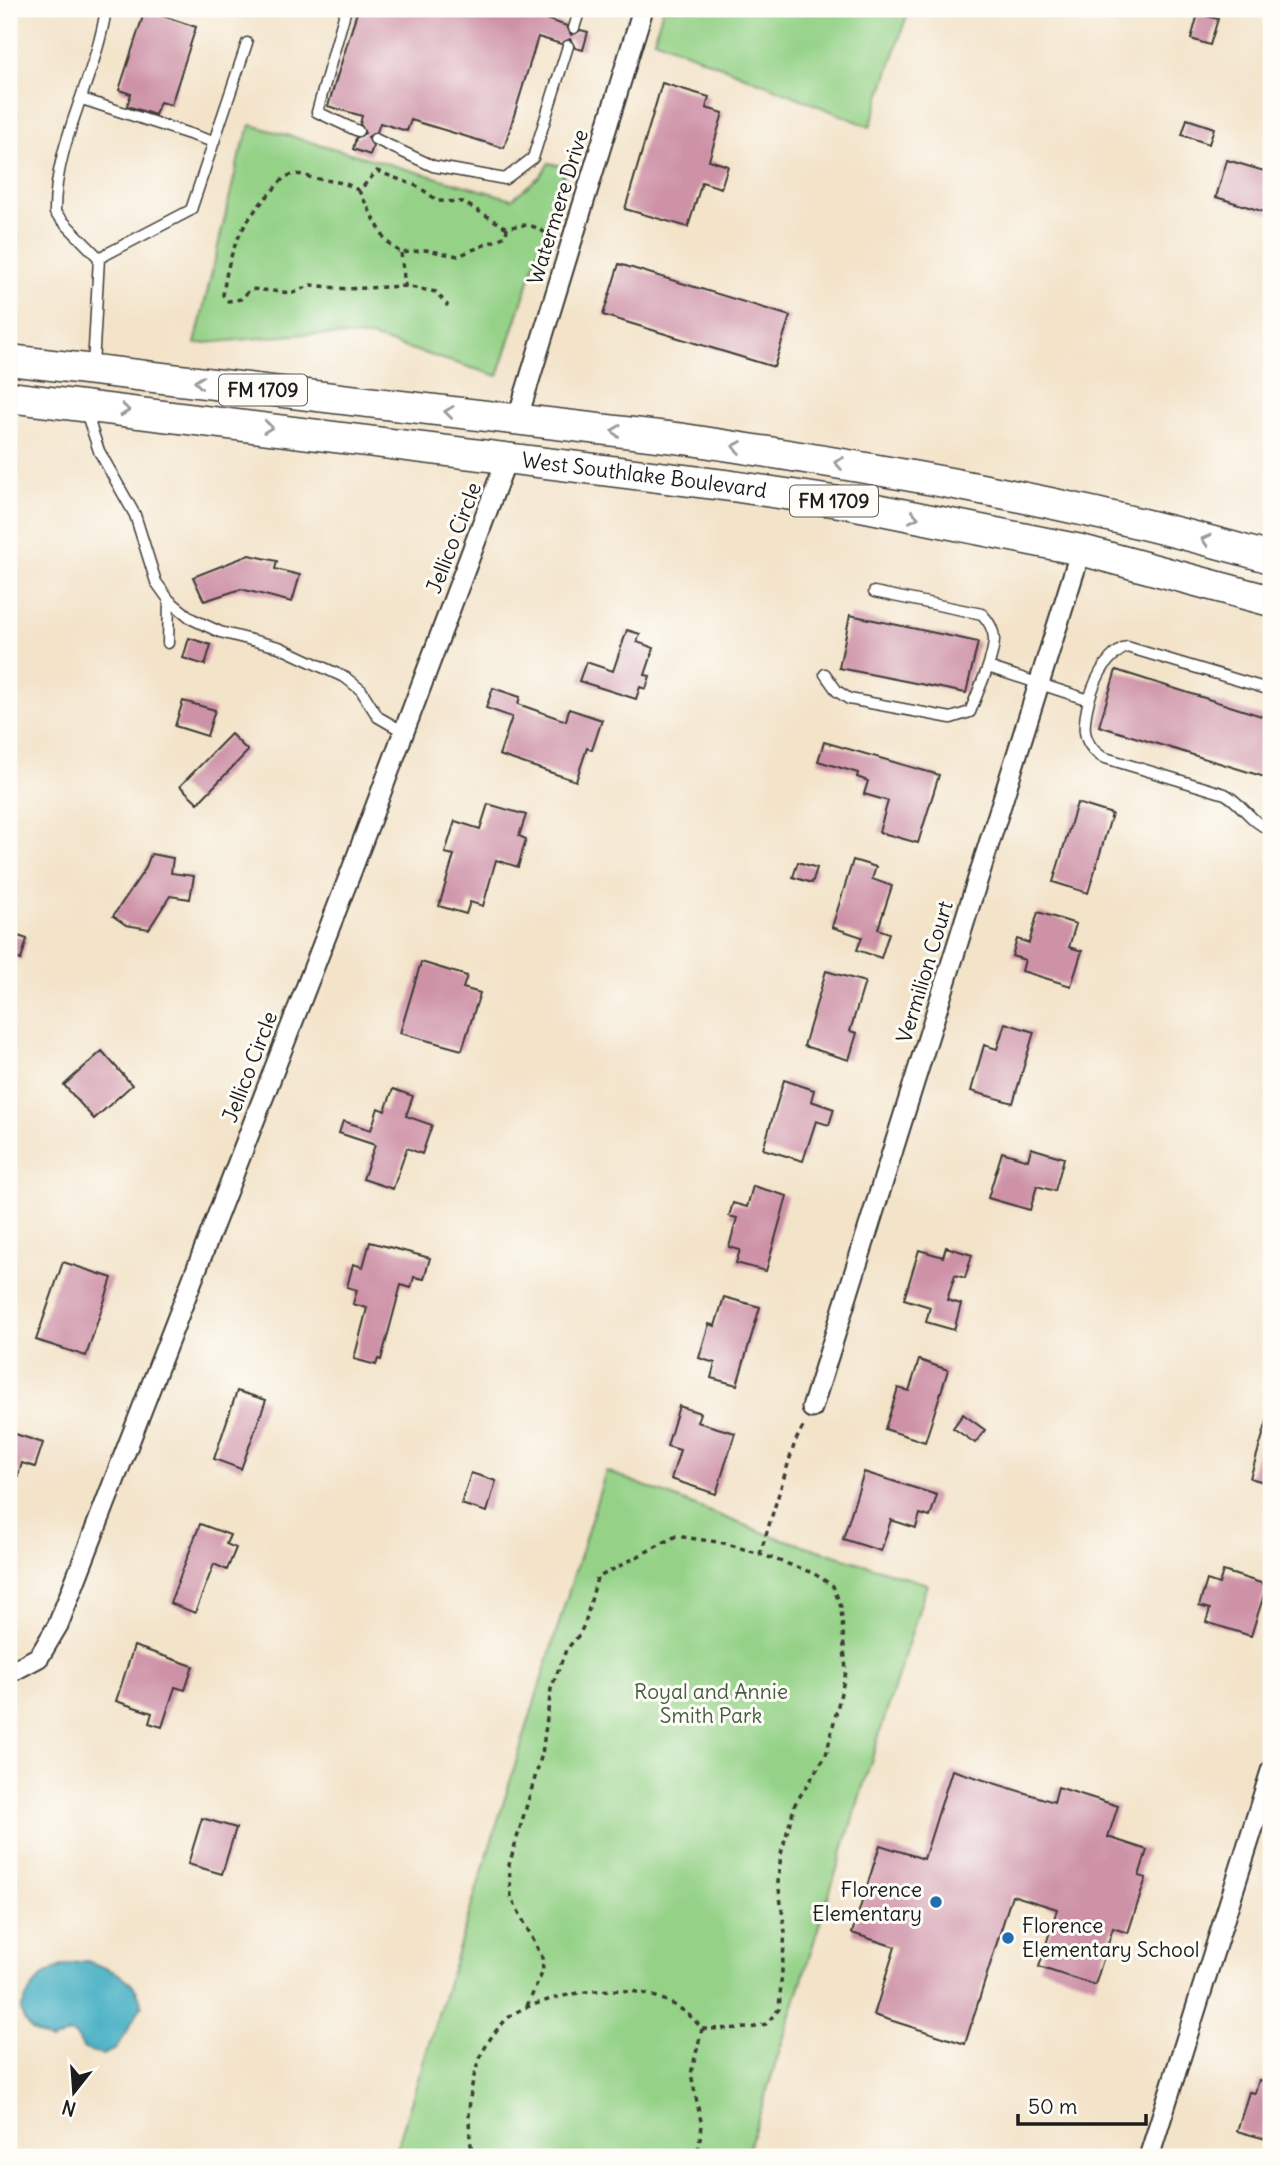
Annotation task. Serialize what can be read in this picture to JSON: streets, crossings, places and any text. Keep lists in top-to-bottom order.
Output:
{
  "streets": {
    "main road": ["FM 1709", "West Southlake Boulevard"],
    "street": ["Watermere Drive", "Jellico Circle", "Vermilion Court"]
  },
  "crossings": [
    ["Watermere Drive", "West Southlake Boulevard"],
    ["West Southlake Boulevard", "Jellico Circle"],
    ["West Southlake Boulevard", "Vermilion Court"]
  ],
  "parks": ["Royal and Annie Smith Park"],
  "places": ["Florence Elementary", "Florence Elementary School"],
  "scale_bar": "50 m",
  "north": "bottom"
}
